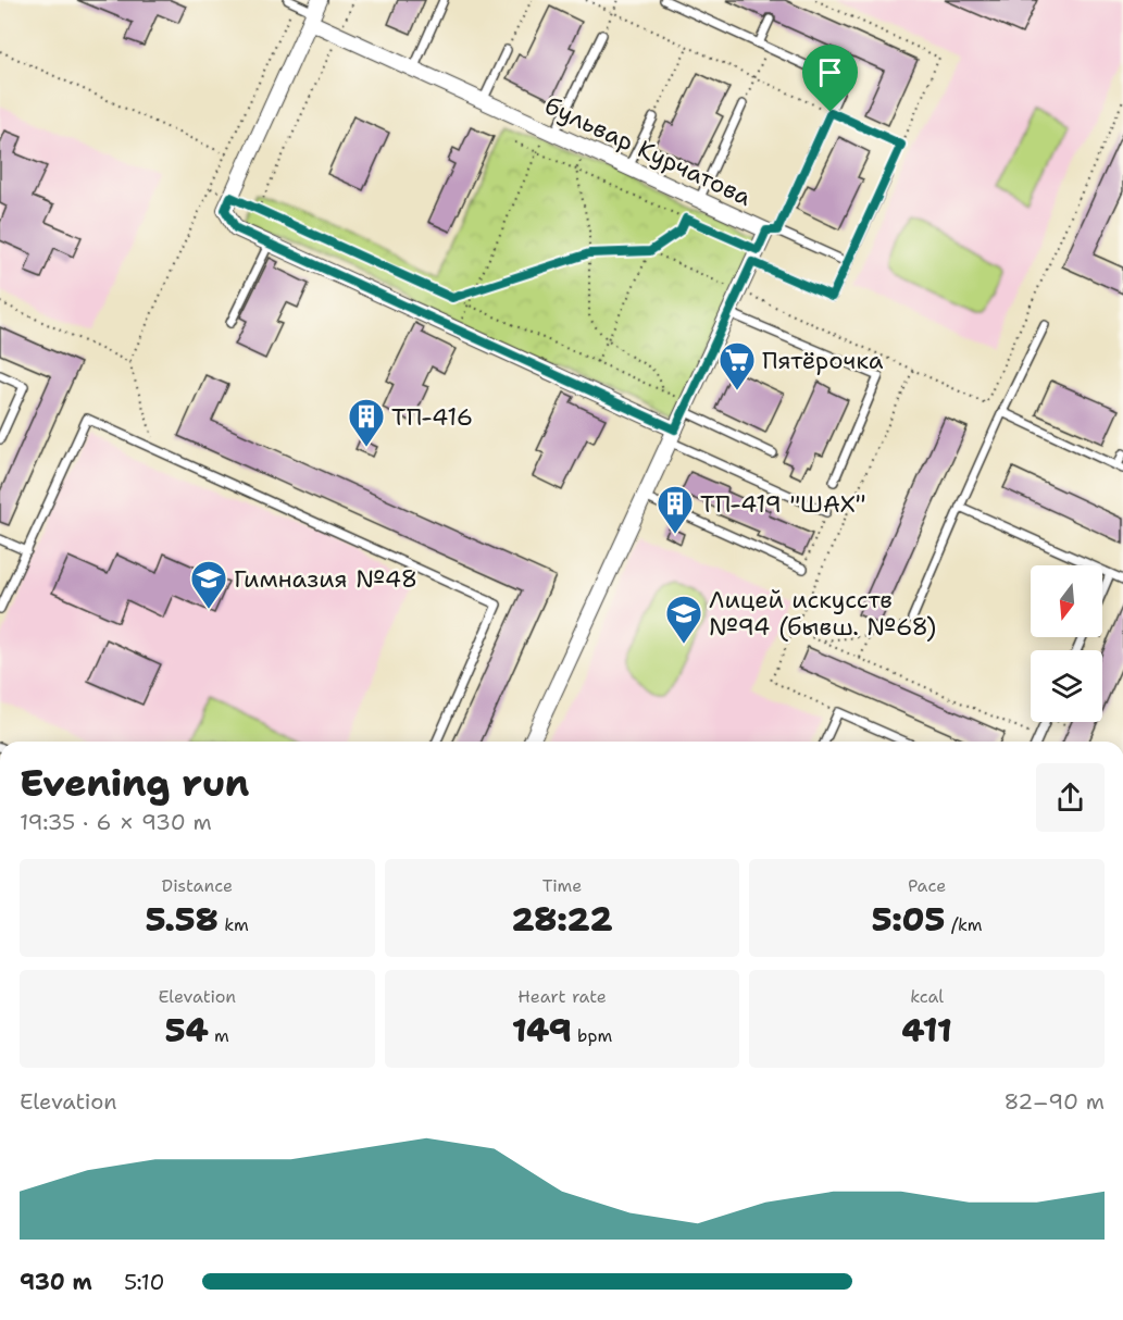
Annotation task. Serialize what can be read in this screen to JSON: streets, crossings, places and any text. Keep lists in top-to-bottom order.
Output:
{
  "streets": {
    "street": ["бульвар Курчатова"]
  },
  "places": {
    "supermarket": ["Пятёрочка"],
    "building": ["ТП-416", "ТП-419 \"ШАХ\""],
    "school or university": ["Гимназия №48", "Лицей искусств №94 (бывш. №68)"]
  },
  "north": "bottom",
  "page": {
    "heading": ["Evening run", "19:35 · 6 × 930 m"],
    "stats": [
      ["Distance", "5.58 km"],
      ["Time", "28:22"],
      ["Pace", "5:05 /km"],
      ["Elevation", "54 m"],
      ["Heart rate", "149 bpm"],
      ["kcal", "411"]
    ],
    "chart": ["Elevation", "82–90 m"],
    "list": [
      {
        "name": "930 m",
        "note": "5:10"
      }
    ]
  }
}
